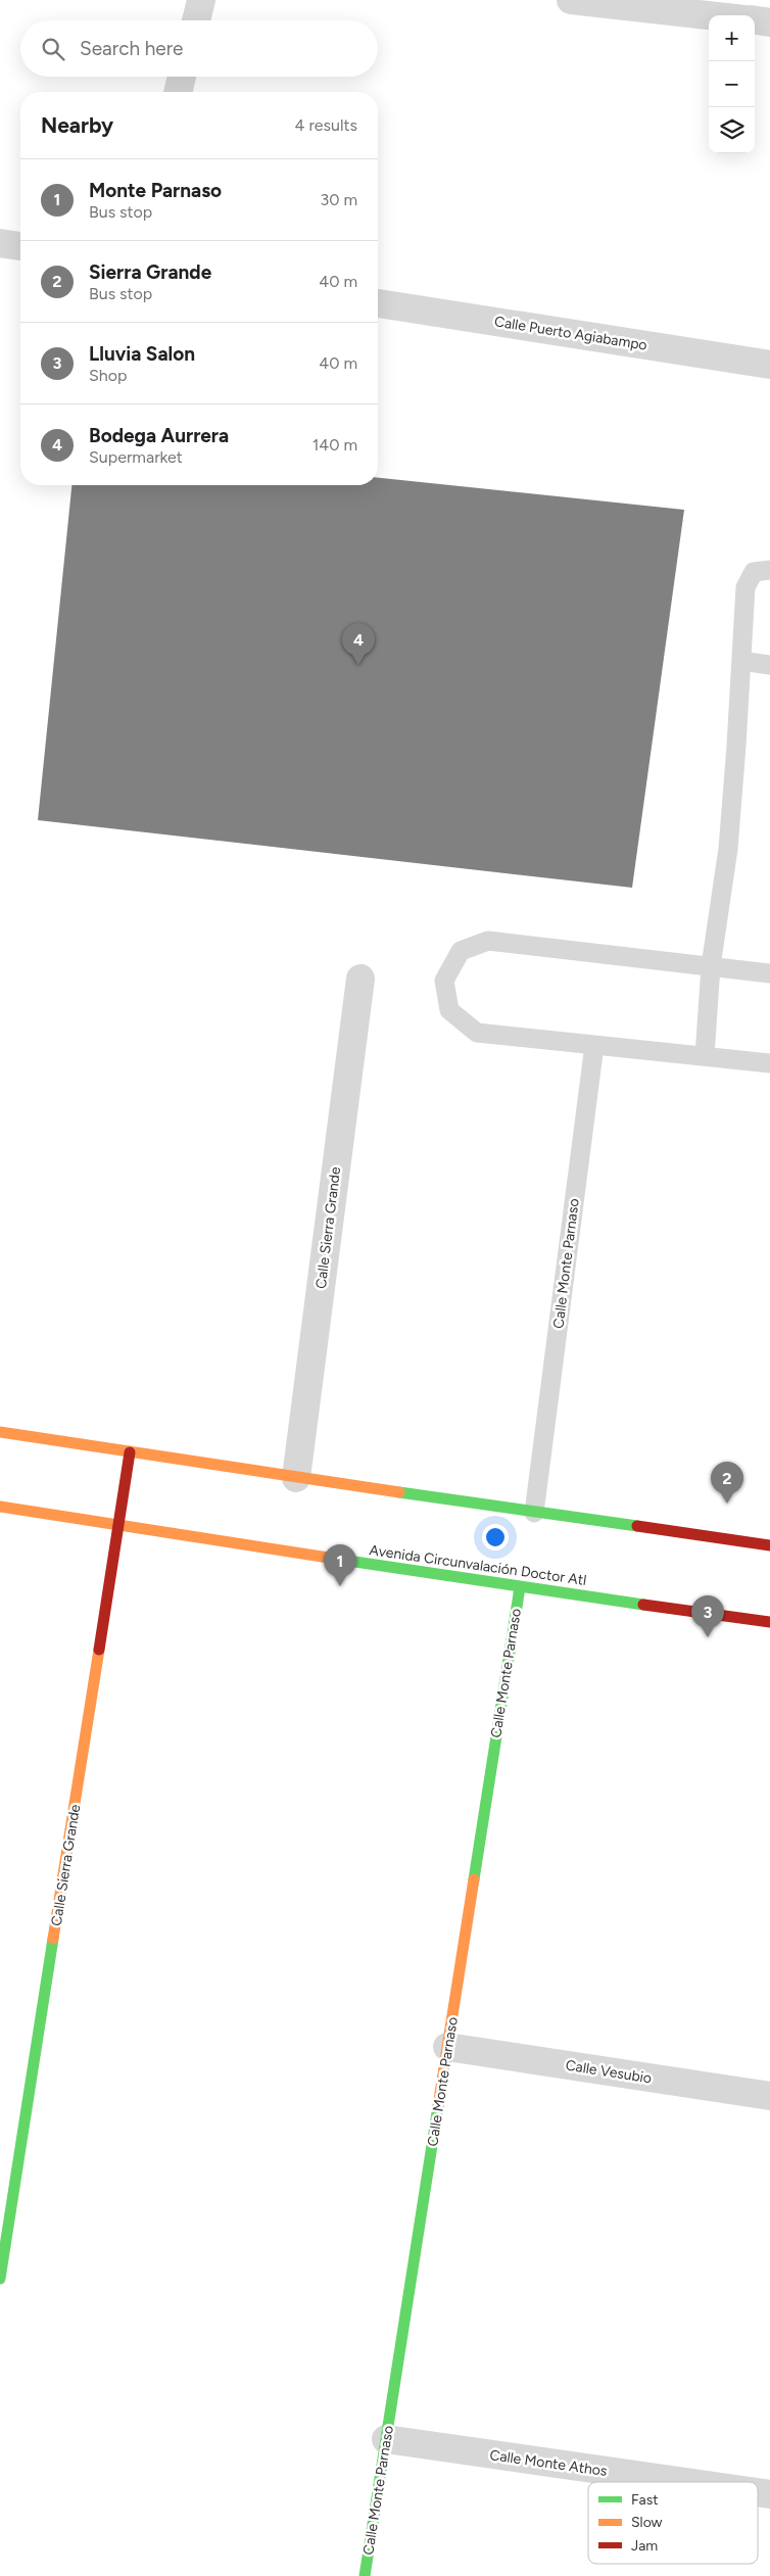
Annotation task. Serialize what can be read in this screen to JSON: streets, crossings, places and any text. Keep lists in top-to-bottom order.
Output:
{
  "streets": {
    "street": [
      "Calle Puerto Agiabampo",
      "Calle Sierra Grande",
      "Calle Monte Parnaso",
      "Avenida Circunvalación Doctor Atl",
      "Calle Vesubio",
      "Calle Monte Athos"
    ]
  },
  "crossings": [
    ["Calle Sierra Grande", "Avenida Circunvalación Doctor Atl"],
    ["Calle Monte Parnaso", "Avenida Circunvalación Doctor Atl"],
    ["Calle Monte Parnaso", "Calle Vesubio"],
    ["Calle Monte Parnaso", "Calle Monte Athos"]
  ],
  "legend": ["Fast", "Slow", "Jam"],
  "page": {
    "map_buttons": ["+", "−"],
    "search": "Search here",
    "heading": ["Nearby", "4 results"],
    "list": [
      {
        "mark": "1",
        "name": "Monte Parnaso",
        "note": "Bus stop",
        "value": "30 m"
      },
      {
        "mark": "2",
        "name": "Sierra Grande",
        "note": "Bus stop",
        "value": "40 m"
      },
      {
        "mark": "3",
        "name": "Lluvia Salon",
        "note": "Shop",
        "value": "40 m"
      },
      {
        "mark": "4",
        "name": "Bodega Aurrera",
        "note": "Supermarket",
        "value": "140 m"
      }
    ],
    "pins": [
      "4",
      "2",
      "1",
      "3"
    ]
  }
}
